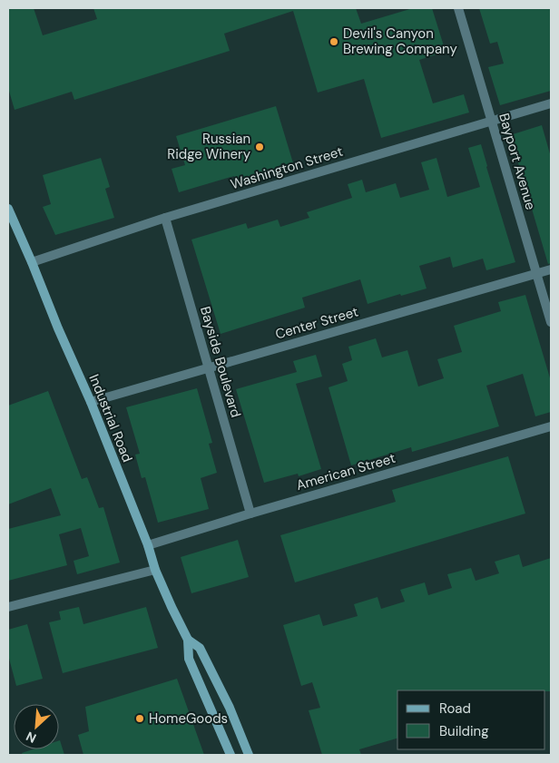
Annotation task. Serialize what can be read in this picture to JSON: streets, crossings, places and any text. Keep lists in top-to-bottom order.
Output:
{
  "streets": {
    "main road": ["Industrial Road"],
    "street": [
      "Bayport Avenue",
      "Washington Street",
      "Center Street",
      "Bayside Boulevard",
      "American Street"
    ]
  },
  "crossings": [
    ["Bayport Avenue", "Washington Street"],
    ["Bayport Avenue", "Center Street"],
    ["Washington Street", "Bayside Boulevard"],
    ["Washington Street", "Industrial Road"],
    ["Center Street", "Bayside Boulevard"],
    ["Center Street", "Industrial Road"],
    ["Bayside Boulevard", "American Street"],
    ["Industrial Road", "American Street"]
  ],
  "places": ["Devil's Canyon Brewing Company", "Russian Ridge Winery", "HomeGoods"],
  "legend": ["Road", "Building"],
  "north": "bottom left"
}
